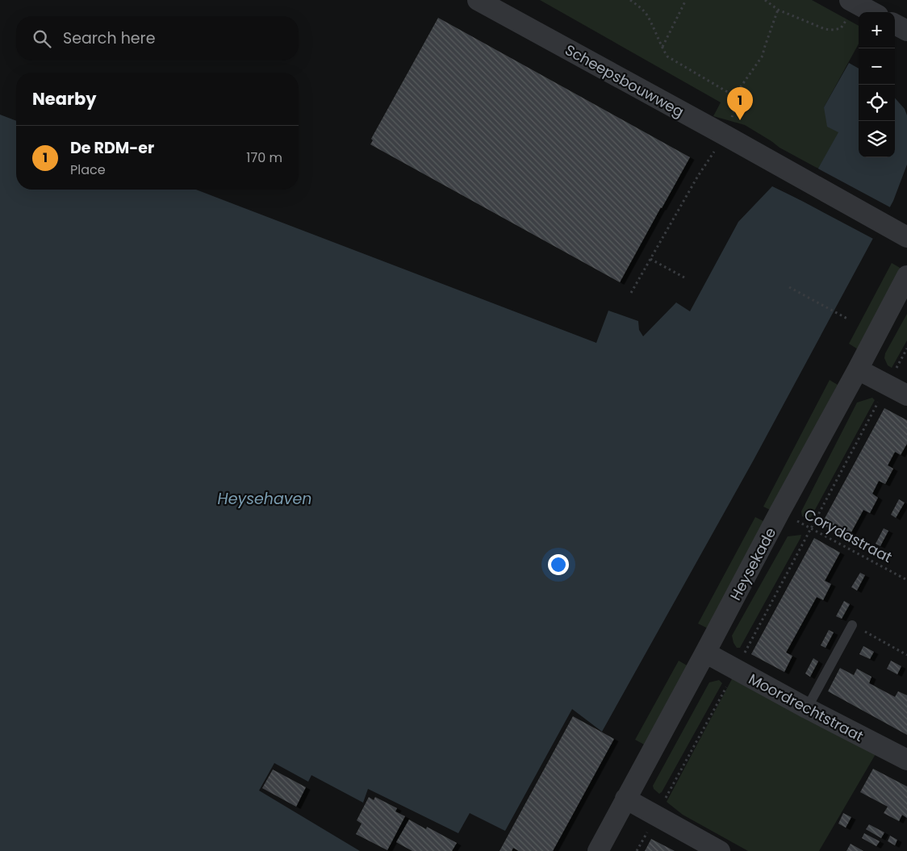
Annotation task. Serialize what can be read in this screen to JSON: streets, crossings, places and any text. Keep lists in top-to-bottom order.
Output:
{
  "streets": {
    "street": ["Scheepsbouwweg", "Heysekade", "Moordrechtstraat"],
    "path": ["Corydastraat"]
  },
  "crossings": [
    ["Corydastraat", "Heysekade"],
    ["Heysekade", "Moordrechtstraat"]
  ],
  "water": ["Heysehaven"],
  "page": {
    "map_buttons": ["+", "−"],
    "search": "Search here",
    "heading": "Nearby",
    "pins": "1",
    "list": [
      {
        "mark": "1",
        "name": "De RDM-er",
        "note": "Place",
        "value": "170 m"
      }
    ]
  }
}
